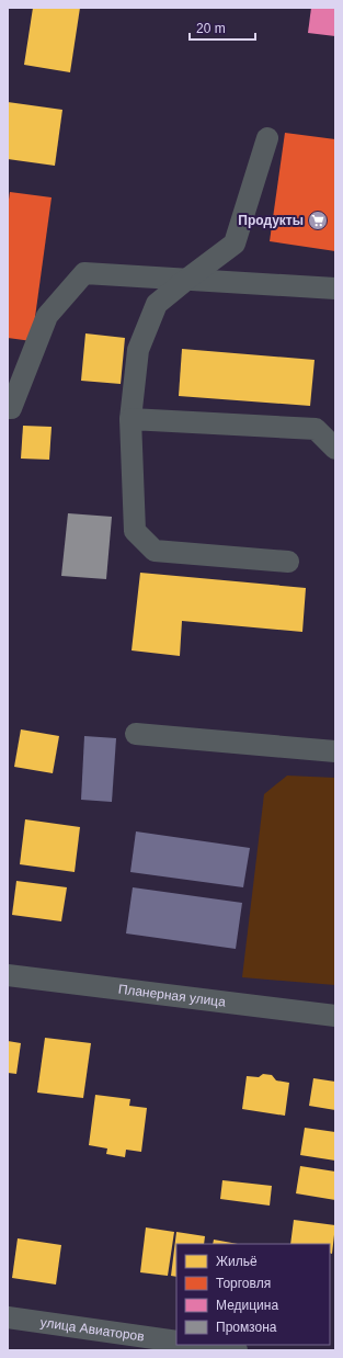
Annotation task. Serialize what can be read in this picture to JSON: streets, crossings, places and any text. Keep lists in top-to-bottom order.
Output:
{
  "streets": {
    "street": ["Планерная улица", "улица Авиаторов"]
  },
  "places": {
    "supermarket": ["Продукты"]
  },
  "legend": [
    "Жильё",
    "Торговля",
    "Медицина",
    "Промзона"
  ],
  "scale_bar": "20 m"
}
